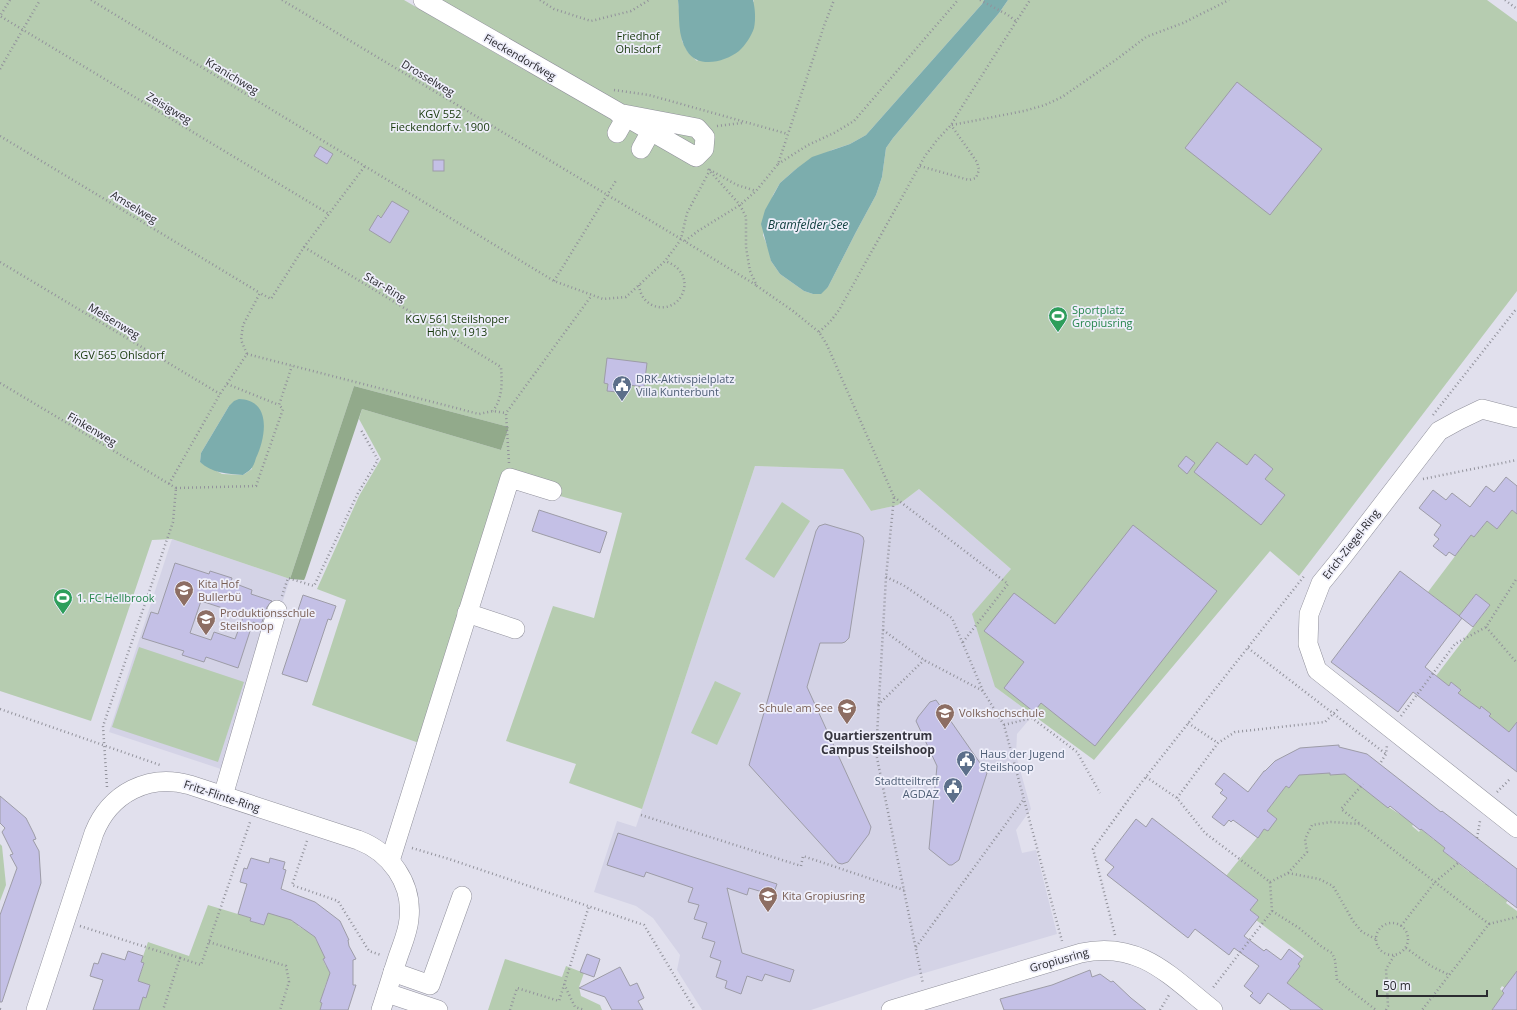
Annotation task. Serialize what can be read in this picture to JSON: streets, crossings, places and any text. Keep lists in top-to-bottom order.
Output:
{
  "streets": {
    "street": [
      "Fieckendorfweg",
      "Erich-Ziegel-Ring",
      "Fritz-Flinte-Ring",
      "Gropiusring"
    ],
    "path": [
      "Kranichweg",
      "Drosselweg",
      "Zeisigweg",
      "Amselweg",
      "Star-Ring",
      "Meisenweg",
      "Finkenweg"
    ]
  },
  "districts": ["Quartierszentrum Campus Steilshoop"],
  "water": ["Bramfelder See"],
  "parks": [
    "Friedhof Ohlsdorf",
    "KGV 552 Fieckendorf v. 1900",
    "KGV 561 Steilshoper Höh v. 1913",
    "KGV 565 Ohlsdorf"
  ],
  "places": {
    "sports": ["Sportplatz Gropiusring", "1. FC Hellbrook"],
    "public building": ["DRK-Aktivspielplatz Villa Kunterbunt", "Haus der Jugend Steilshoop", "Stadtteiltreff AGDAZ"],
    "school or university": [
      "Kita Hof Bullerbü",
      "Produktionsschule Steilshoop",
      "Schule am See",
      "Volkshochschule",
      "Kita Gropiusring"
    ]
  },
  "scale_bar": "50 m"
}
